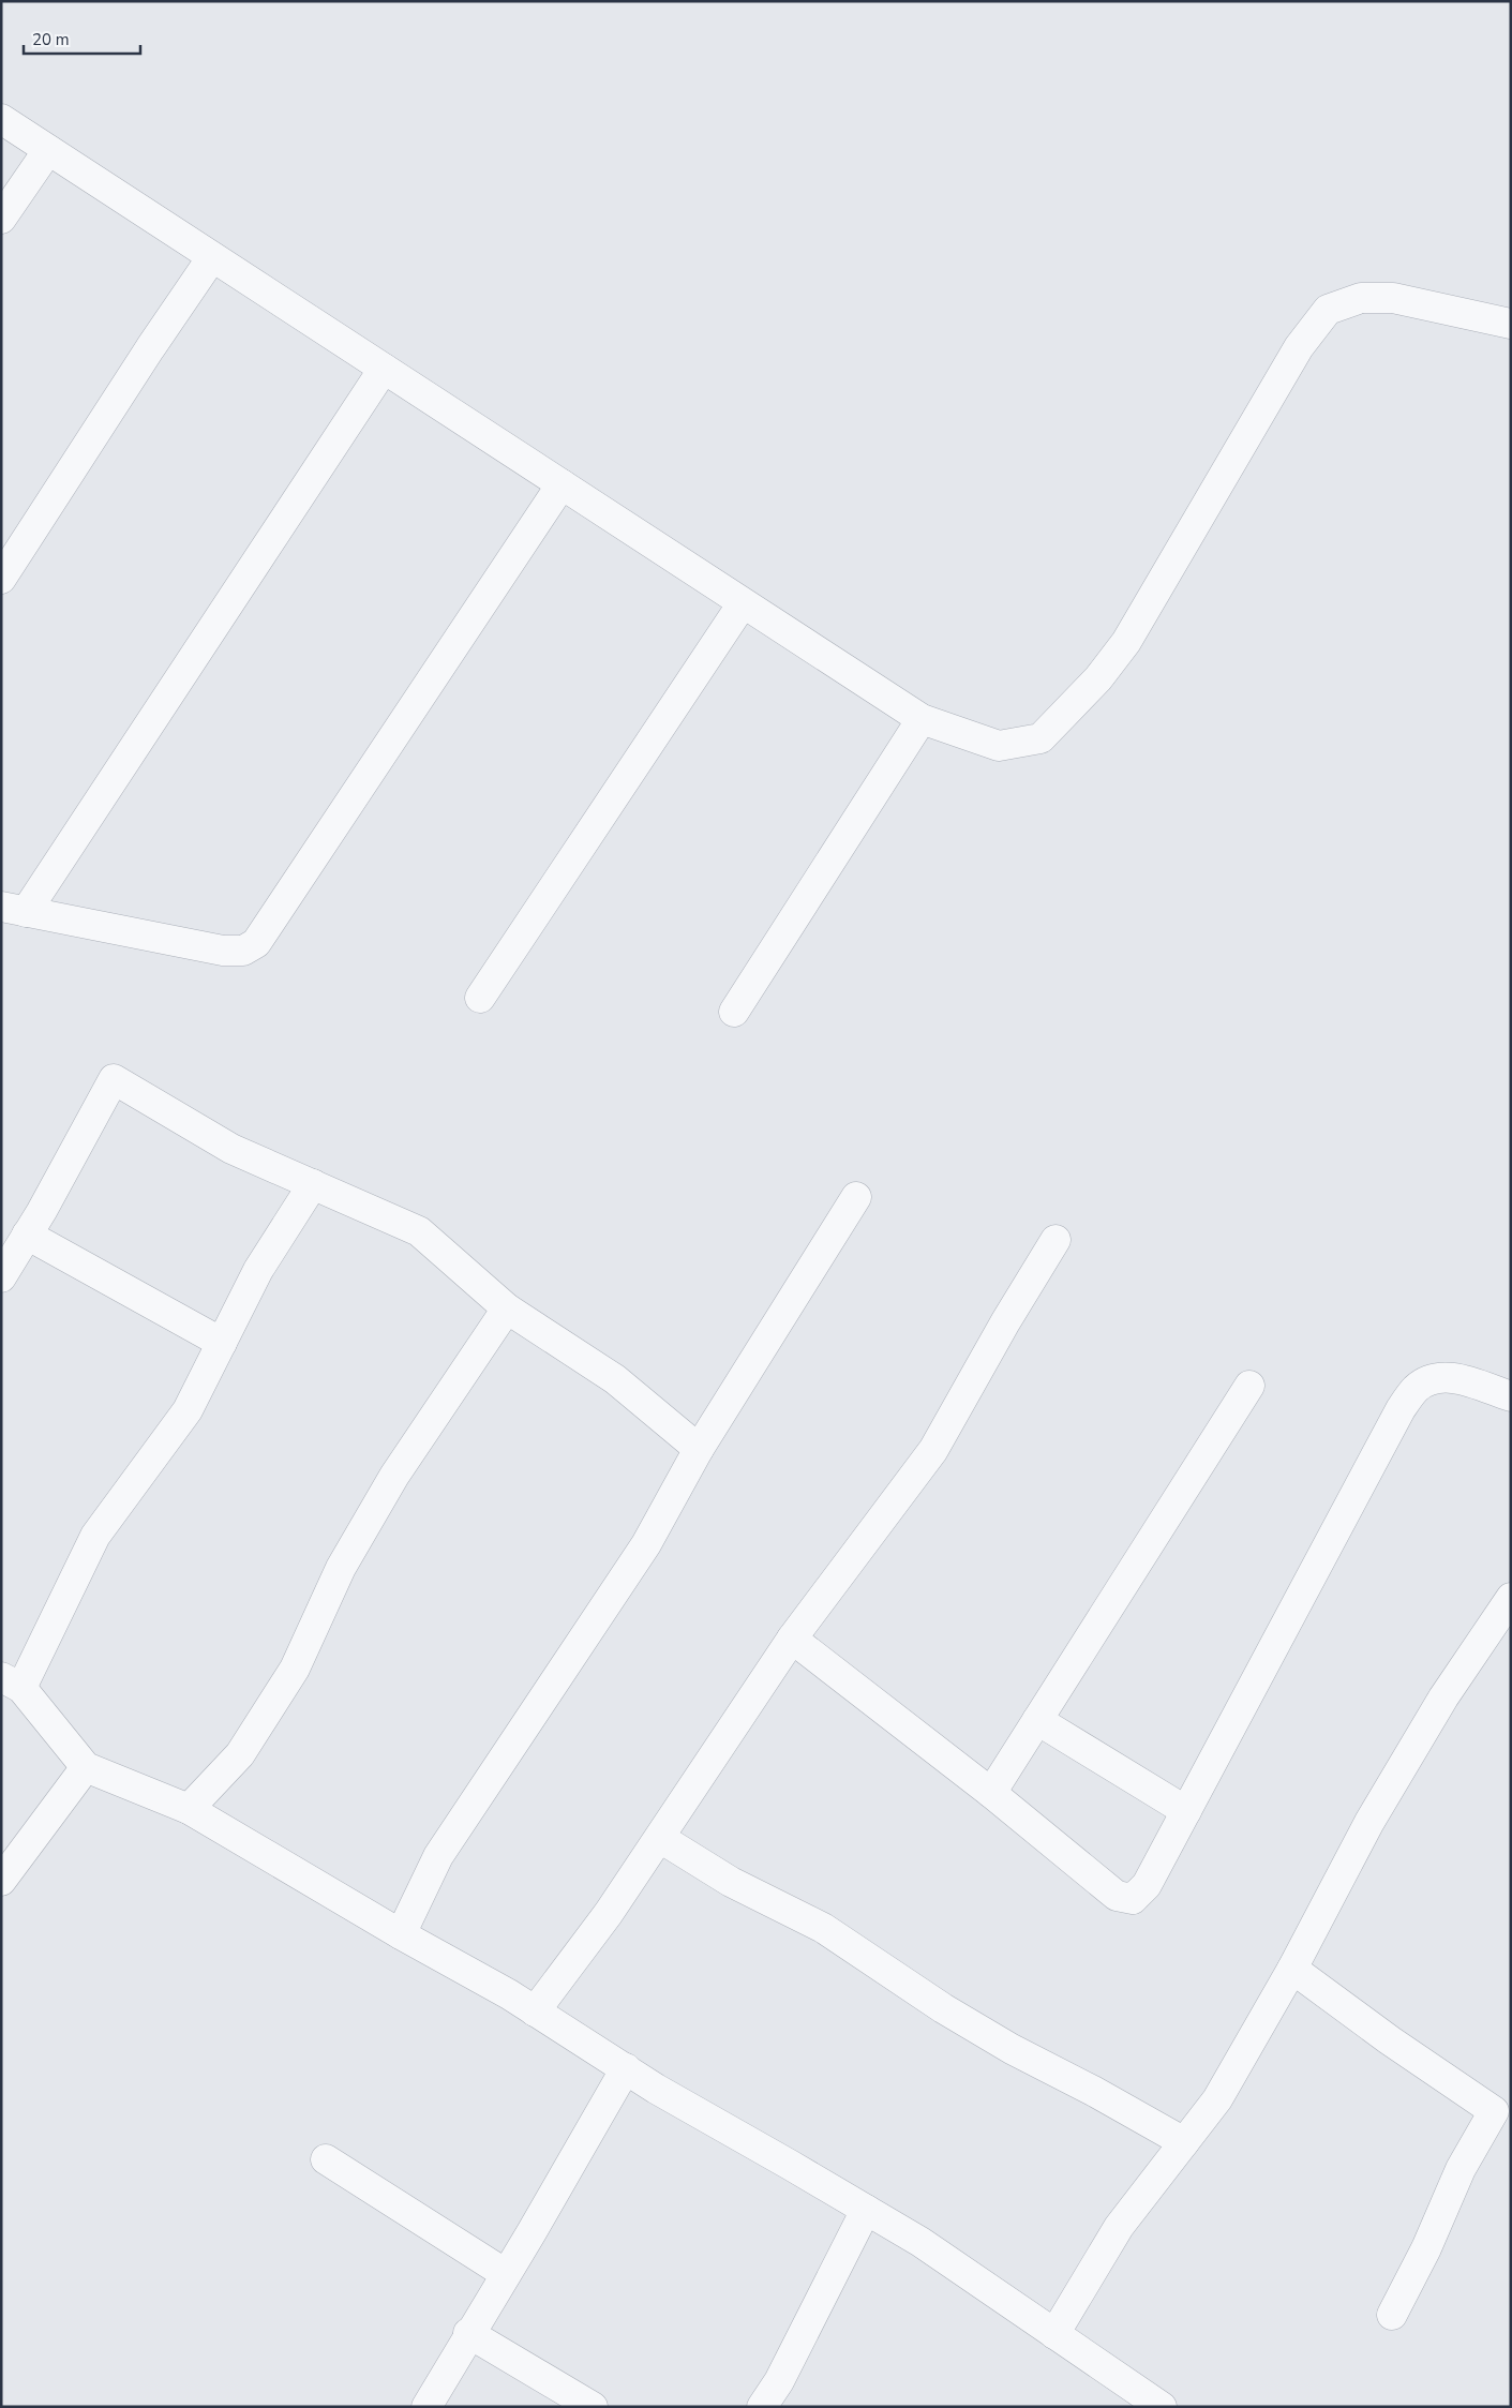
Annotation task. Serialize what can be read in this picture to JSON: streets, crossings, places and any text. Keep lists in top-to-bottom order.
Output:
{
  "scale_bar": "20 m"
}
